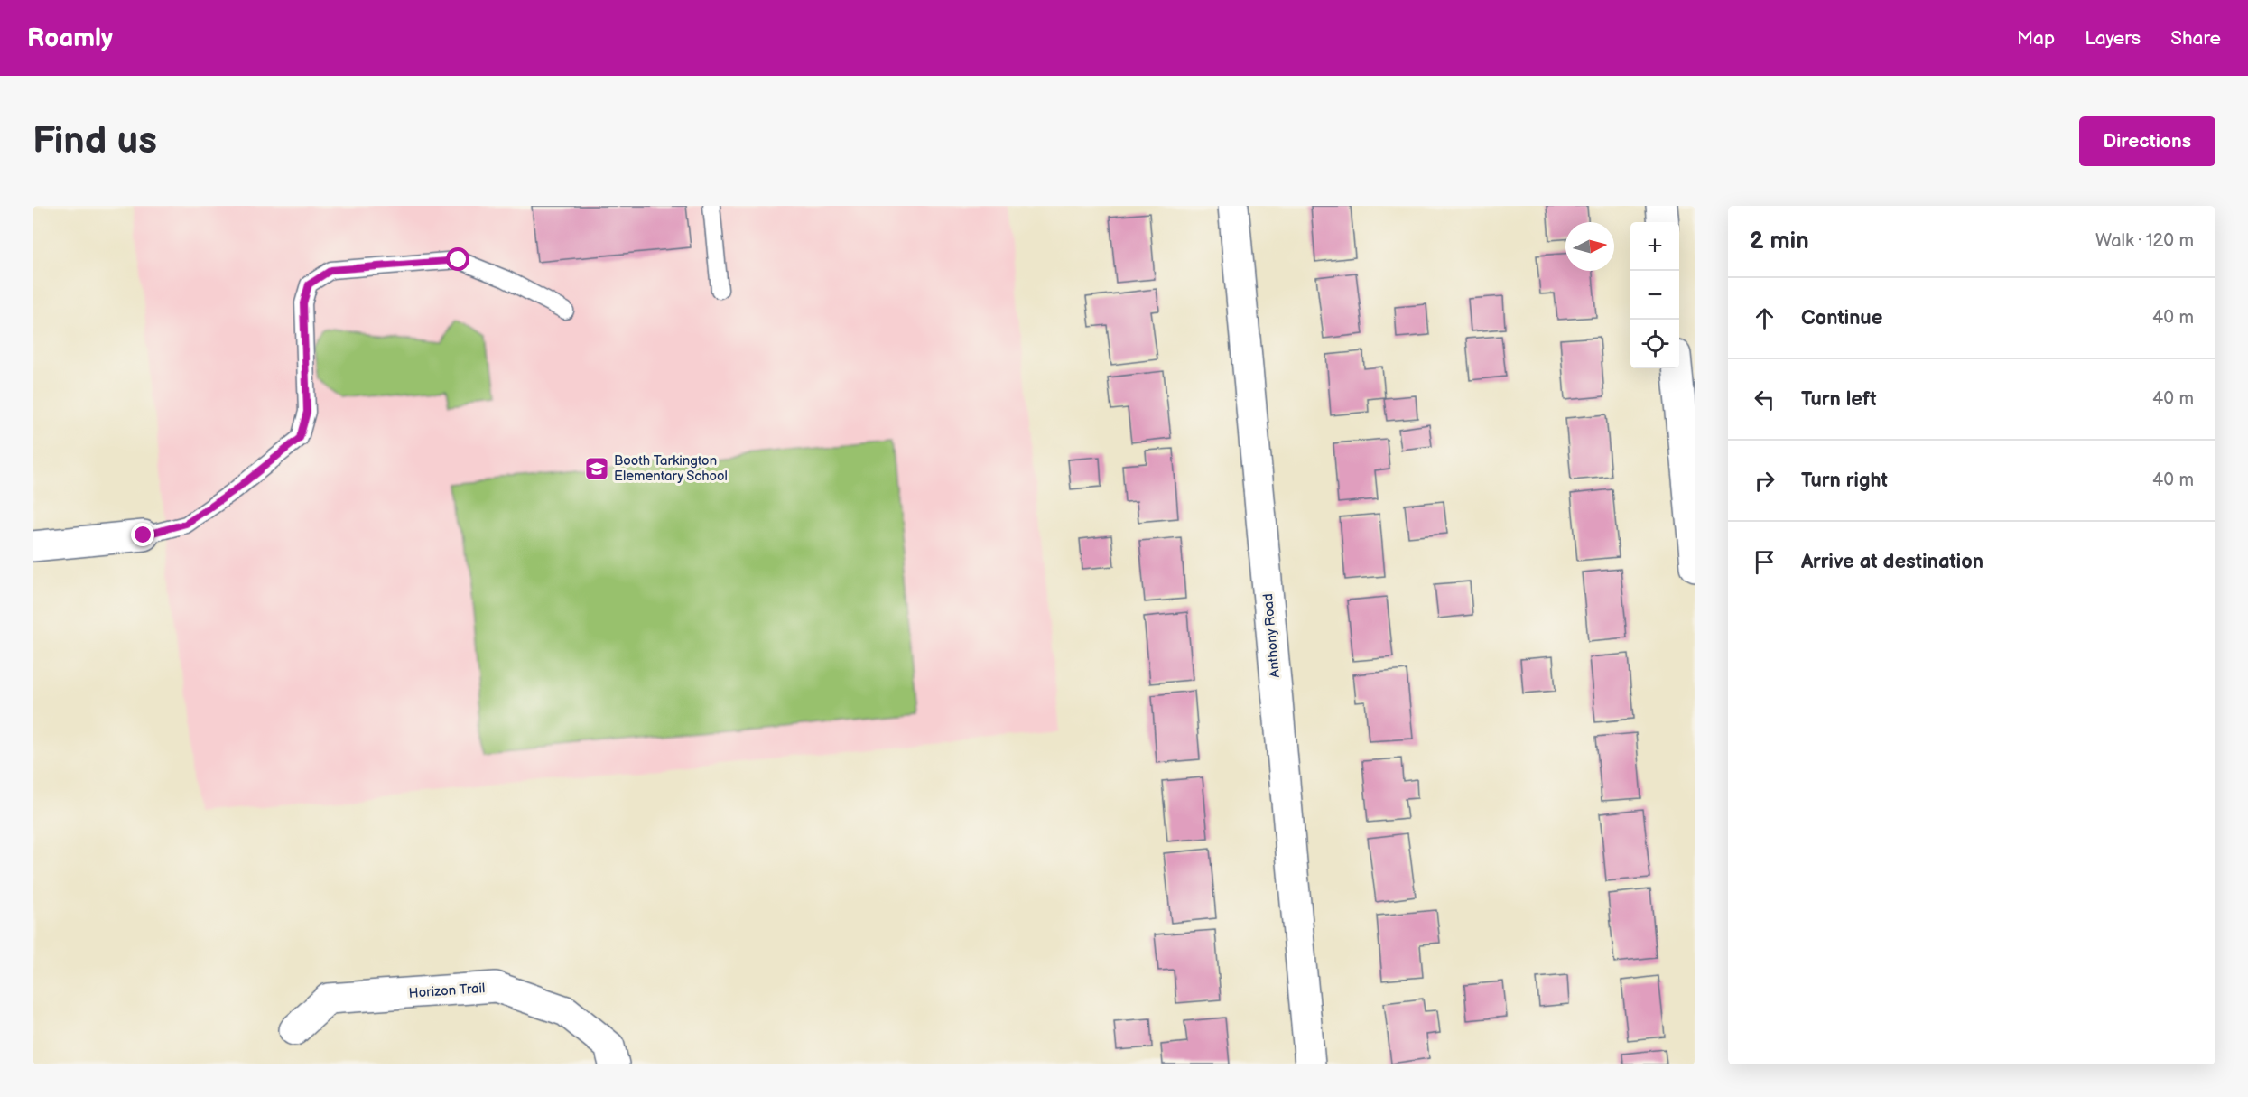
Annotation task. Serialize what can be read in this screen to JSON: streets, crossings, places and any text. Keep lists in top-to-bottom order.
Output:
{
  "streets": {
    "street": ["Anthony Road", "Horizon Trail"]
  },
  "places": {
    "school or university": ["Booth Tarkington Elementary School"]
  },
  "north": "right",
  "page": {
    "header": "Roamly",
    "nav": ["Map", "Layers", "Share"],
    "buttons": "Directions",
    "title": "Find us",
    "heading": ["2 min", "Walk · 120 m"],
    "map_buttons": ["+", "−"],
    "list": [
      ["Continue", "40 m"],
      ["Turn left", "40 m"],
      ["Turn right", "40 m"],
      "Arrive at destination"
    ]
  }
}
